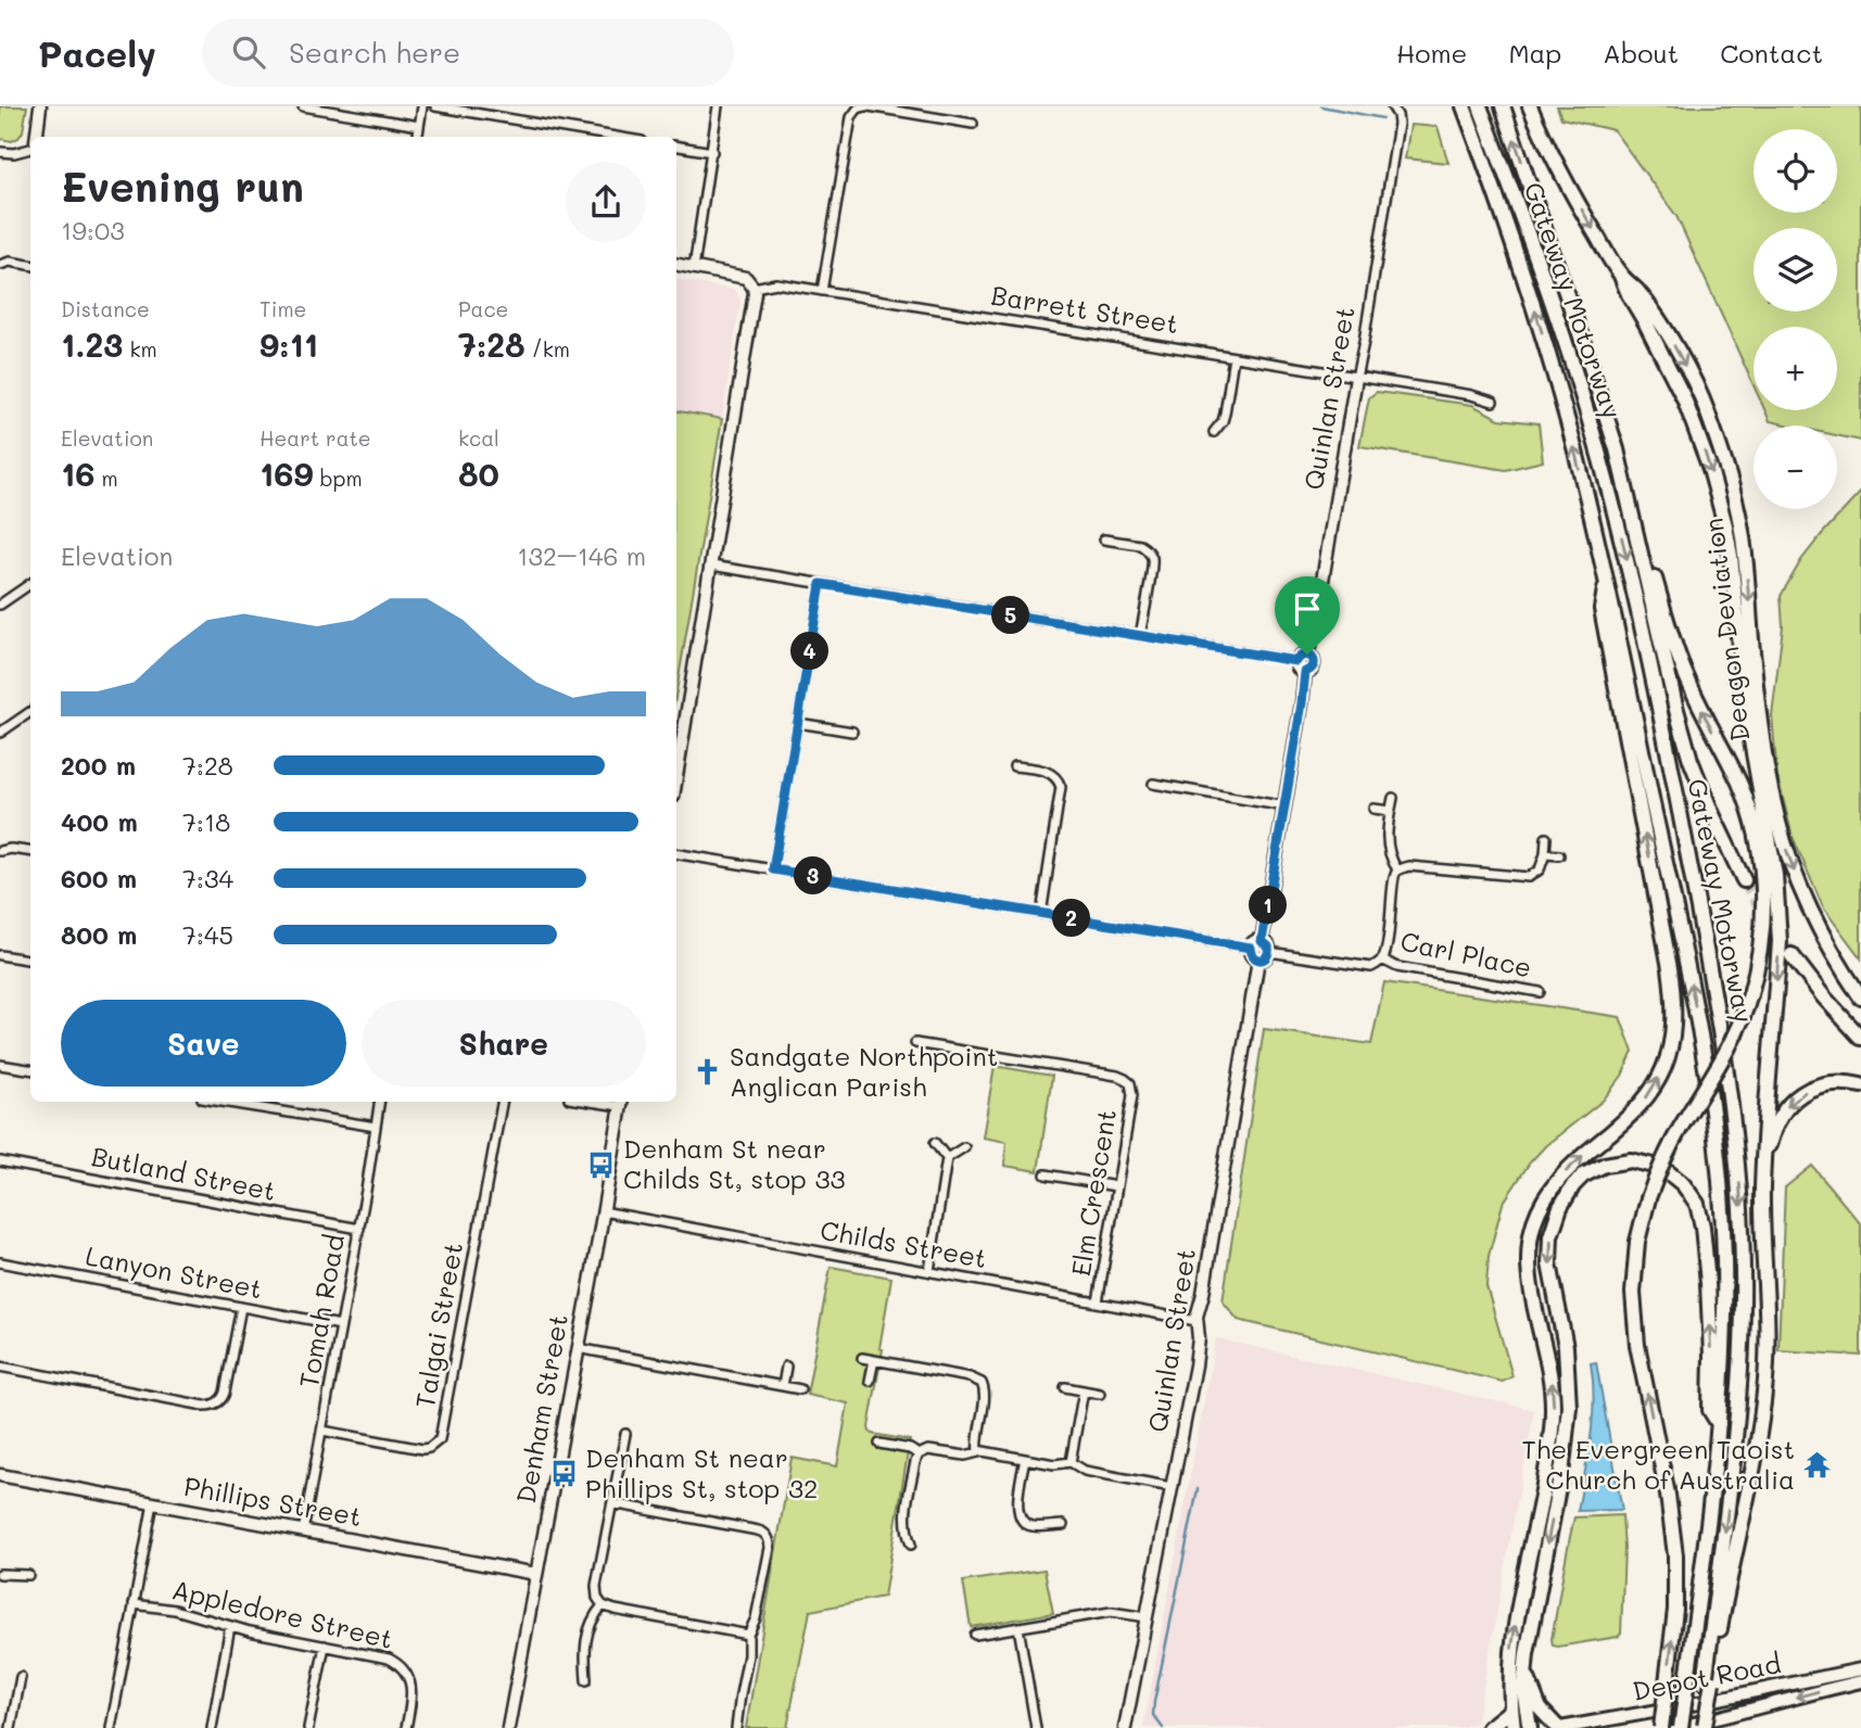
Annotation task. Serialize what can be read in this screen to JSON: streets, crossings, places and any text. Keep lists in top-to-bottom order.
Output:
{
  "streets": {
    "highway": ["Gateway Motorway", "Deagon Deviation"],
    "main road": ["Depot Road"],
    "street": [
      "Barrett Street",
      "Quinlan Street",
      "Carl Place",
      "Butland Street",
      "Elm Crescent",
      "Childs Street",
      "Lanyon Street",
      "Tomah Road",
      "Talgai Street",
      "Denham Street",
      "Phillips Street",
      "Appledore Street"
    ]
  },
  "crossings": [
    ["Gateway Motorway", "Depot Road"],
    ["Barrett Street", "Quinlan Street"],
    ["Quinlan Street", "Childs Street"],
    ["Butland Street", "Tomah Road"],
    ["Elm Crescent", "Childs Street"],
    ["Childs Street", "Denham Street"],
    ["Lanyon Street", "Tomah Road"],
    ["Tomah Road", "Talgai Street"],
    ["Tomah Road", "Phillips Street"],
    ["Denham Street", "Phillips Street"]
  ],
  "places": {
    "church": ["Sandgate Northpoint Anglican Parish"],
    "bus stop": ["Denham St near Childs St, stop 33", "Denham St near Phillips St, stop 32"],
    "temple": ["The Evergreen Taoist Church of Australia"]
  },
  "page": {
    "header": "Pacely",
    "search": "Search here",
    "nav": [
      "Home",
      "Map",
      "About",
      "Contact"
    ],
    "map_buttons": ["+", "−"],
    "heading": ["Evening run", "19:03"],
    "stats": [
      ["Distance", "1.23 km"],
      ["Time", "9:11"],
      ["Pace", "7:28 /km"],
      ["Elevation", "16 m"],
      ["Heart rate", "169 bpm"],
      ["kcal", "80"]
    ],
    "chart": ["Elevation", "132–146 m"],
    "pins": [
      "5",
      "4",
      "3",
      "1",
      "2"
    ],
    "list": [
      {
        "name": "200 m",
        "note": "7:28"
      },
      {
        "name": "400 m",
        "note": "7:18"
      },
      {
        "name": "600 m",
        "note": "7:34"
      },
      {
        "name": "800 m",
        "note": "7:45"
      }
    ],
    "buttons": ["Save", "Share"]
  }
}
